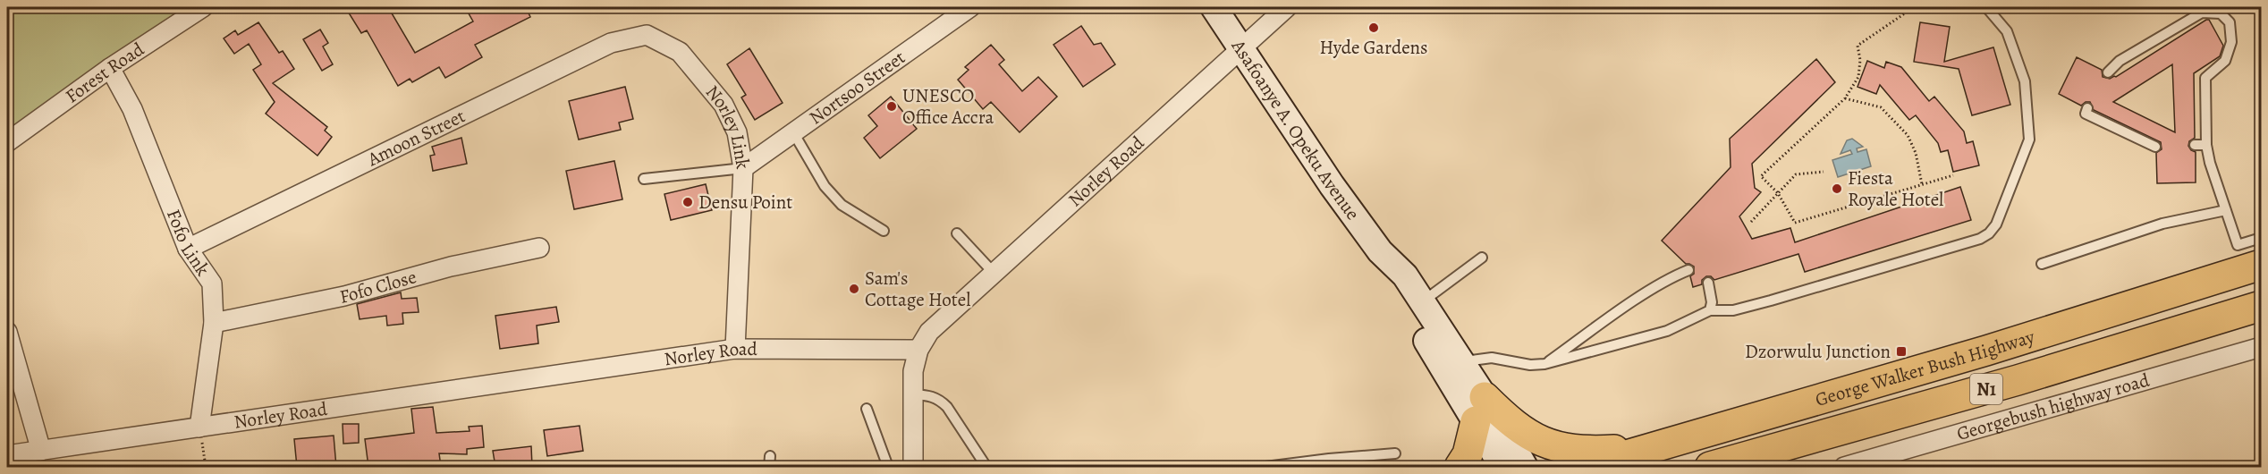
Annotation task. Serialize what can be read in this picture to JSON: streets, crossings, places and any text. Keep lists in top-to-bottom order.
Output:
{
  "streets": {
    "highway": ["George Walker Bush Highway", "N1"],
    "main road": ["Asafoanye A. Opeku Avenue"],
    "street": [
      "Forest Road",
      "Nortsoo Street",
      "Norley Link",
      "Amoon Street",
      "Norley Road",
      "Fofo Link",
      "Fofo Close",
      "Georgebush highway road"
    ]
  },
  "crossings": [
    ["Forest Road", "Fofo Link"],
    ["Nortsoo Street", "Norley Link"],
    ["Norley Link", "Amoon Street"],
    ["Norley Link", "Norley Road"],
    ["Asafoanye A. Opeku Avenue", "Norley Road"],
    ["Amoon Street", "Fofo Link"],
    ["Norley Road", "Fofo Link"],
    ["Fofo Link", "Fofo Close"]
  ],
  "places": {
    "other": [
      "Hyde Gardens",
      "UNESCO Office Accra",
      "Fiesta Royale Hotel",
      "Densu Point",
      "Sam's Cottage Hotel"
    ],
    "transit": ["Dzorwulu Junction"]
  }
}
